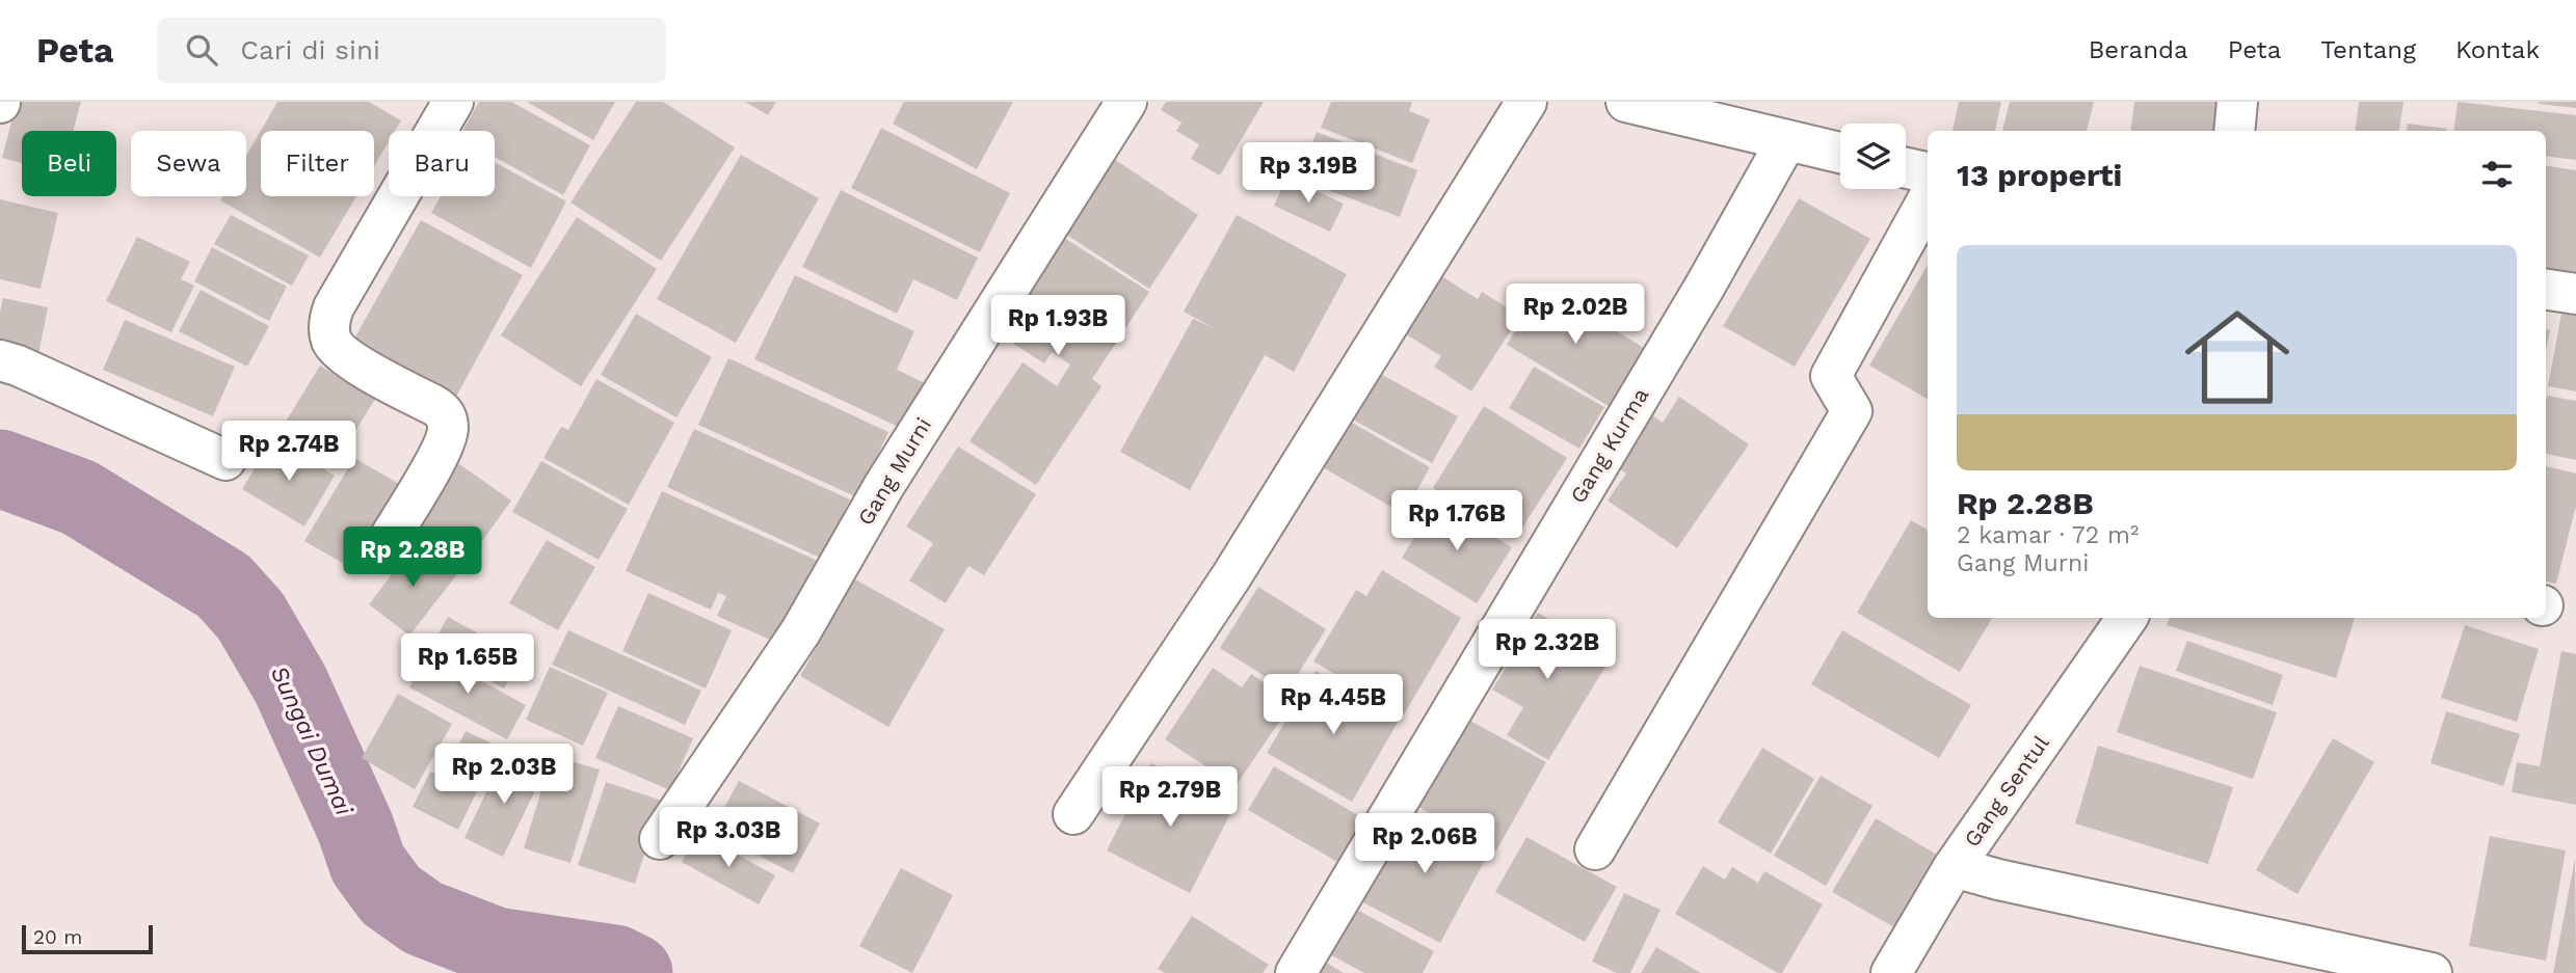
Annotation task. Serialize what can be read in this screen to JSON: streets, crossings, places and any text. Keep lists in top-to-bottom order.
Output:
{
  "streets": {
    "street": ["Gang Kurma", "Gang Murni", "Gang Sentul"]
  },
  "water": ["Sungai Dumai"],
  "scale_bar": "20 m",
  "page": {
    "header": "Peta",
    "search": "Cari di sini",
    "nav": [
      "Beranda",
      "Peta",
      "Tentang",
      "Kontak"
    ],
    "chip": [
      "Beli",
      "Sewa",
      "Filter",
      "Baru"
    ],
    "heading": "13 properti",
    "price": [
      "Rp 3.19B",
      "Rp 2.02B",
      "Rp 1.93B",
      "Rp 2.74B",
      "Rp 1.76B",
      "Rp 2.28B",
      "Rp 2.32B",
      "Rp 1.65B",
      "Rp 4.45B",
      "Rp 2.03B",
      "Rp 2.79B",
      "Rp 3.03B",
      "Rp 2.06B"
    ],
    "list": [
      {
        "name": "Rp 2.28B",
        "note": "2 kamar · 72 m² · Gang Murni"
      }
    ],
    "scale": "20 m"
  }
}
